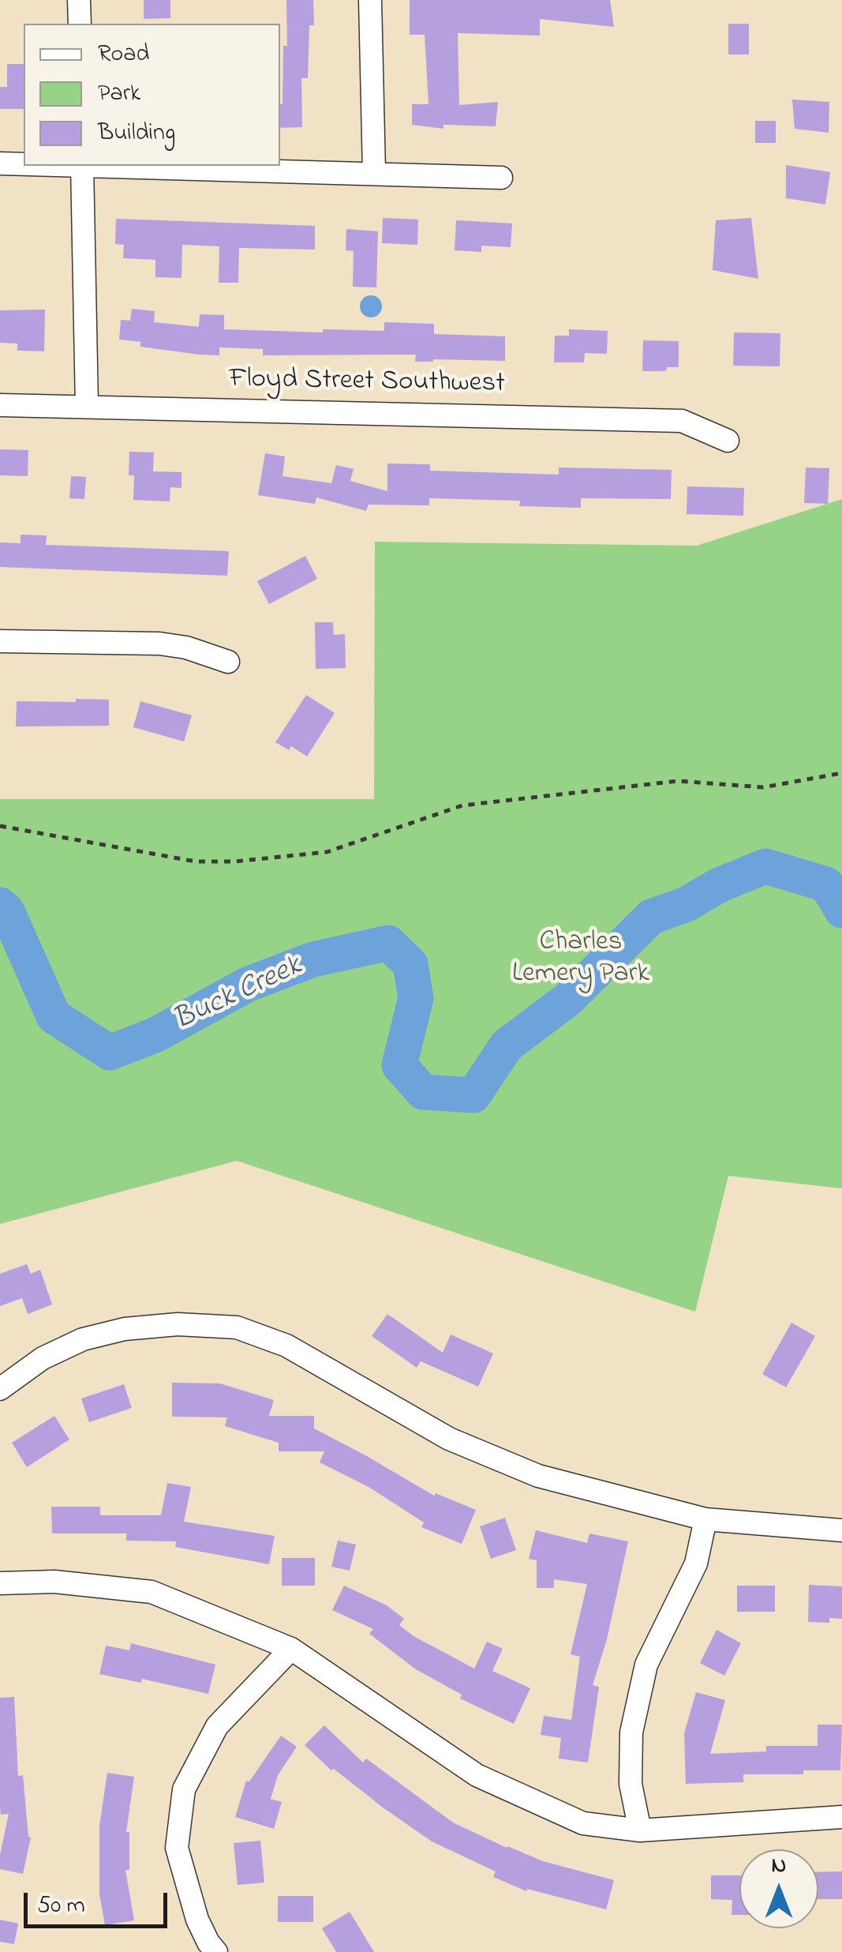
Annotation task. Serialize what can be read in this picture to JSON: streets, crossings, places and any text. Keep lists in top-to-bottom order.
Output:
{
  "streets": {
    "street": ["Floyd Street Southwest"]
  },
  "water": ["Buck Creek"],
  "parks": ["Charles Lemery Park"],
  "legend": ["Road", "Park", "Building"],
  "scale_bar": "50 m",
  "north": "top"
}
